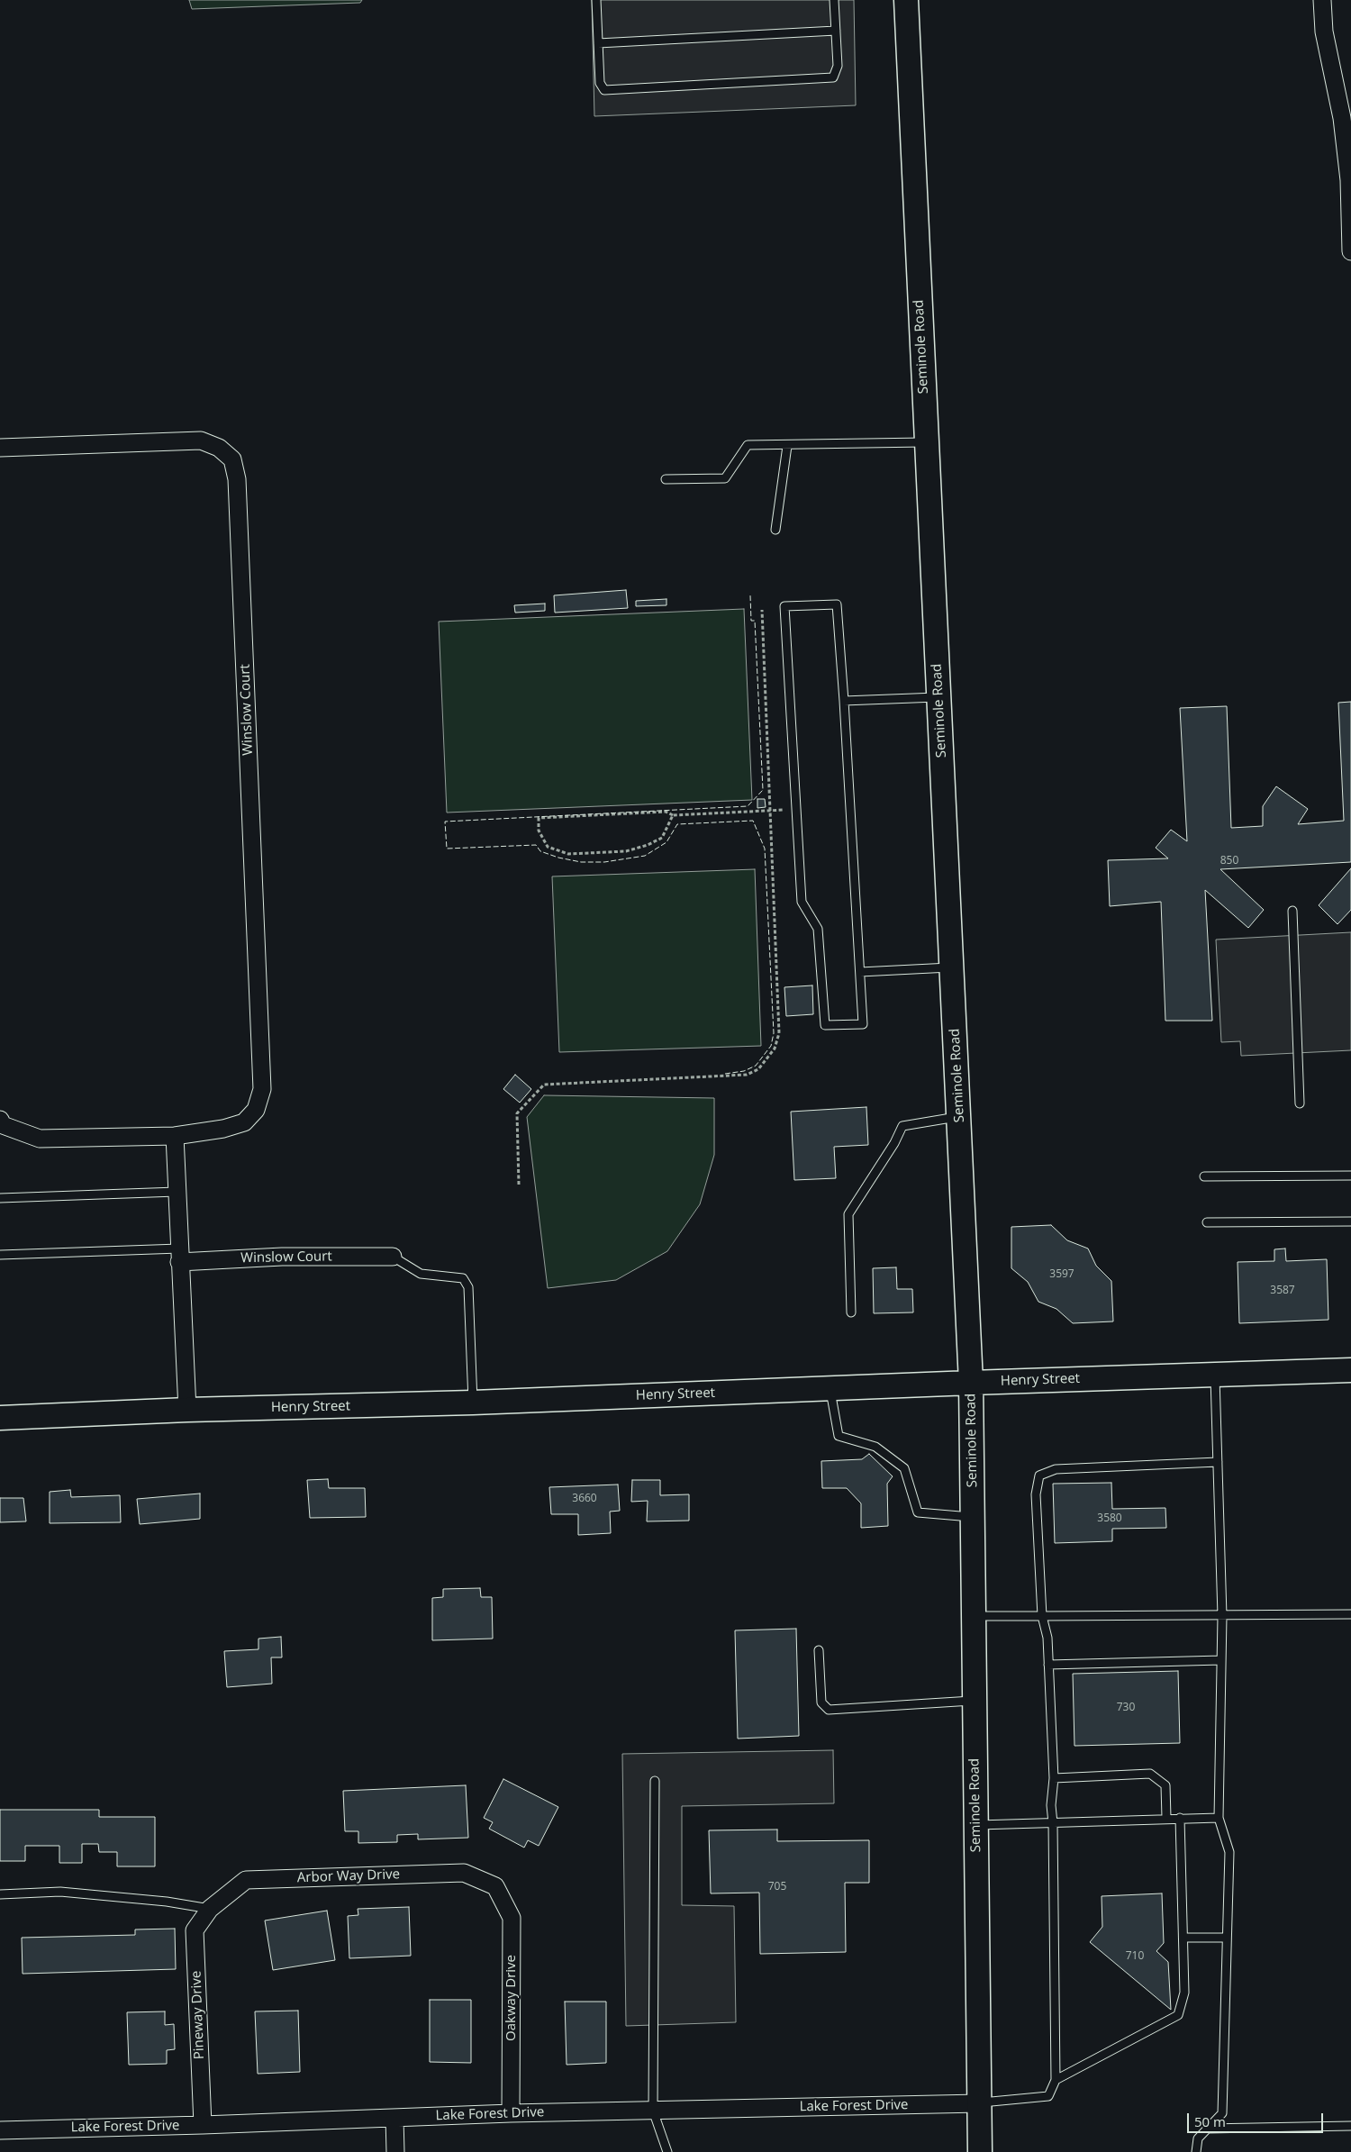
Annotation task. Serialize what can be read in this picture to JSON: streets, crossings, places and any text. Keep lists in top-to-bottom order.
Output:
{
  "streets": {
    "street": [
      "Seminole Road",
      "Winslow Court",
      "Henry Street",
      "Arbor Way Drive",
      "Oakway Drive",
      "Pineway Drive",
      "Lake Forest Drive"
    ]
  },
  "crossings": [
    ["Seminole Road", "Henry Street"],
    ["Seminole Road", "Lake Forest Drive"],
    ["Arbor Way Drive", "Oakway Drive"],
    ["Arbor Way Drive", "Pineway Drive"],
    ["Oakway Drive", "Lake Forest Drive"],
    ["Pineway Drive", "Lake Forest Drive"]
  ],
  "house_numbers": [
    "850",
    "3597",
    "3587",
    "3660",
    "3580",
    "730",
    "705",
    "710"
  ],
  "scale_bar": "50 m"
}
